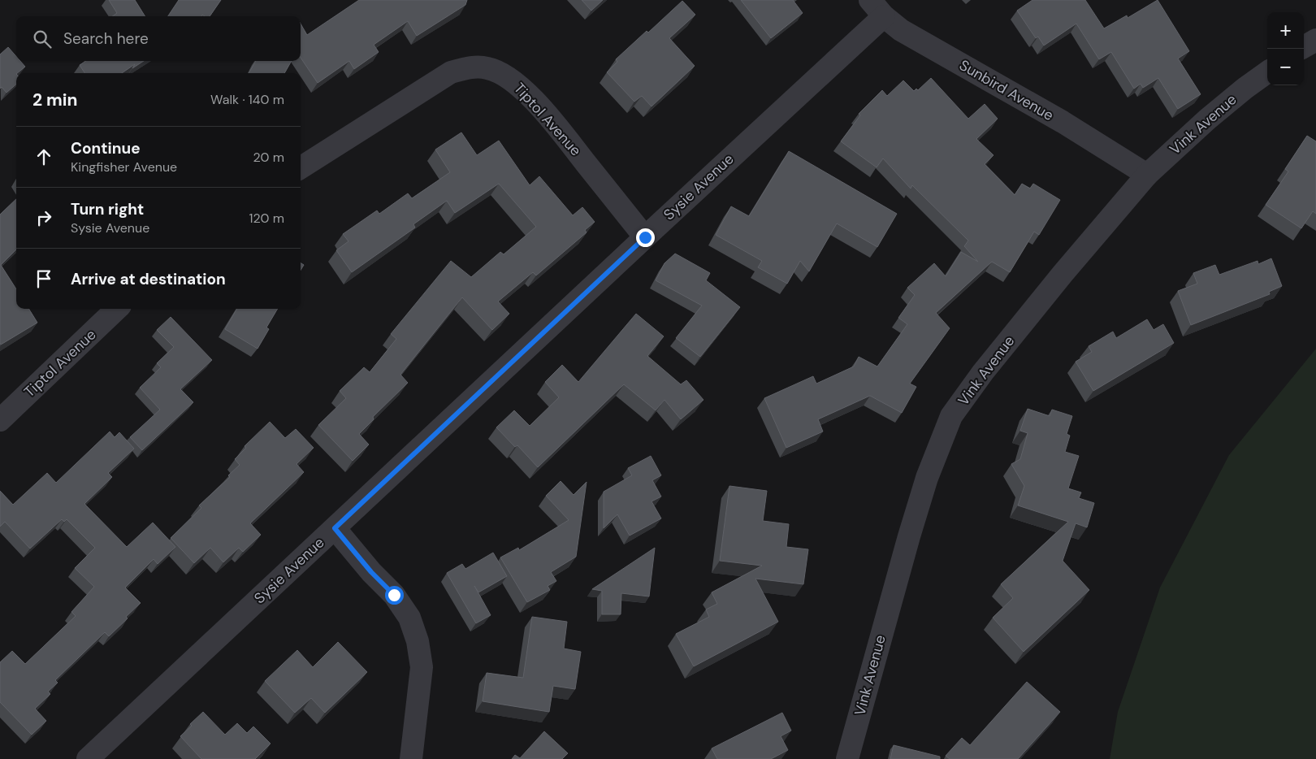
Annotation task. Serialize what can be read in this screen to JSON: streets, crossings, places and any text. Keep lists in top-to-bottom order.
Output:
{
  "streets": {
    "street": [
      "Sunbird Avenue",
      "Tiptol Avenue",
      "Vink Avenue",
      "Sysie Avenue"
    ]
  },
  "crossings": [
    ["Sunbird Avenue", "Vink Avenue"],
    ["Sunbird Avenue", "Sysie Avenue"],
    ["Tiptol Avenue", "Sysie Avenue"]
  ],
  "page": {
    "map_buttons": ["+", "−"],
    "search": "Search here",
    "heading": ["2 min", "Walk · 140 m"],
    "list": [
      ["Continue", "Kingfisher Avenue", "20 m"],
      ["Turn right", "Sysie Avenue", "120 m"],
      "Arrive at destination"
    ]
  }
}
